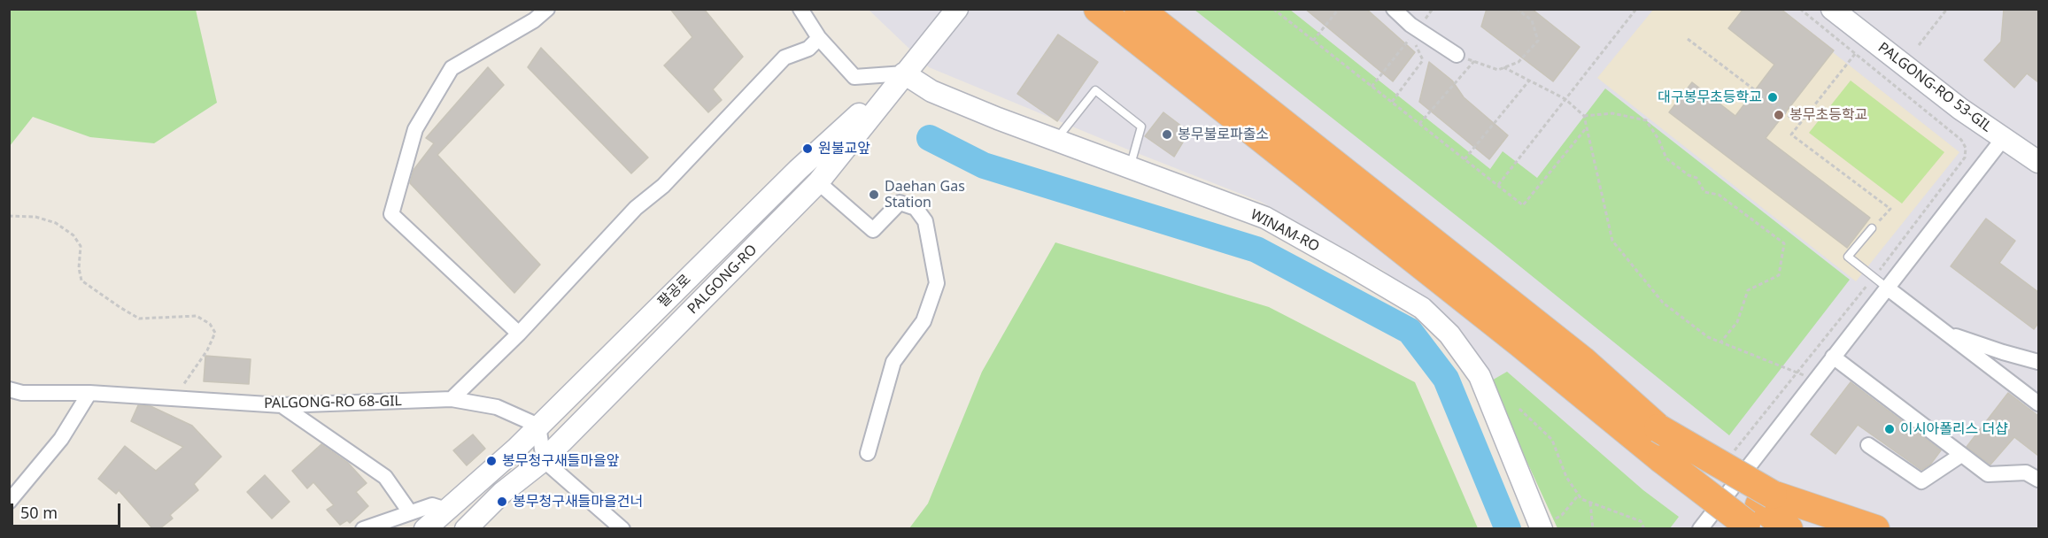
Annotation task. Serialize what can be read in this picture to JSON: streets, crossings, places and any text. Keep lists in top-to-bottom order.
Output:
{
  "streets": {
    "main road": [
      "PALGONG-RO 53-GIL",
      "WINAM-RO",
      "PALGONG-RO",
      "팔공로"
    ],
    "street": ["PALGONG-RO 68-GIL"]
  },
  "crossings": [
    ["WINAM-RO", "PALGONG-RO"],
    ["WINAM-RO", "팔공로"],
    ["PALGONG-RO", "팔공로"],
    ["팔공로", "PALGONG-RO 68-GIL"]
  ],
  "places": [
    "대구봉무초등학교",
    "봉무초등학교",
    "봉무불로파출소",
    "원불교앞",
    "Daehan Gas Station",
    "이시아폴리스 더샵",
    "봉무청구새들마을앞",
    "봉무청구새들마을건너"
  ],
  "scale_bar": "50 m"
}
